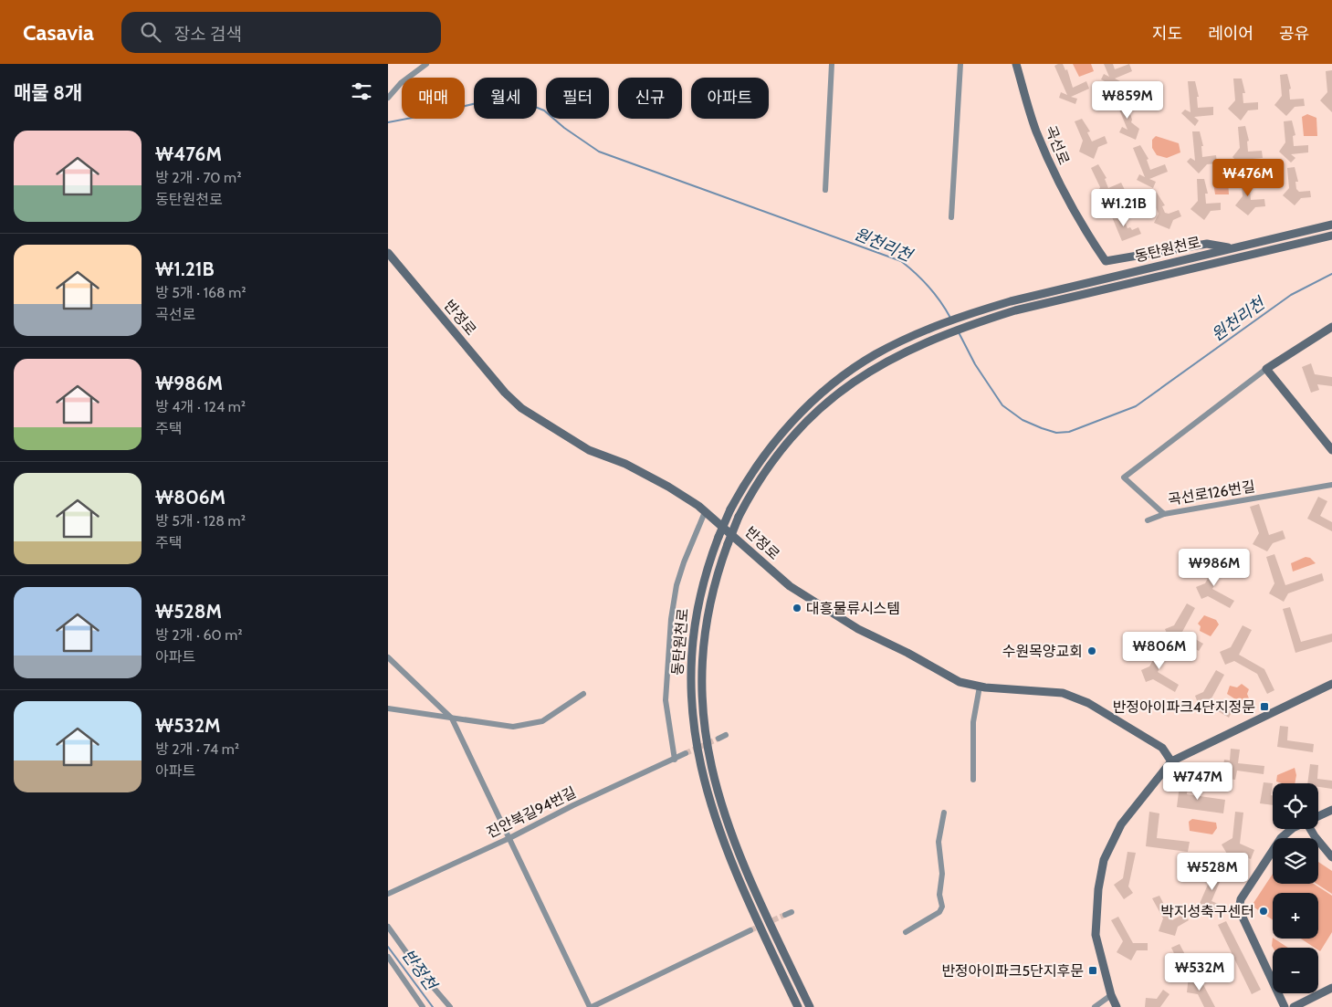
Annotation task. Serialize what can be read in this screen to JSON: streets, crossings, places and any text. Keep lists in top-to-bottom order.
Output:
{
  "streets": {
    "main road": ["곡선로", "동탄원천로", "반정로"],
    "street": ["곡선로126번길", "진안북길94번길"]
  },
  "crossings": [
    ["곡선로", "동탄원천로"]
  ],
  "water": ["원천리천", "반정천"],
  "places": {
    "other": ["대흥물류시스템", "수원목양교회", "박지성축구센터"],
    "transit": ["반정아이파크4단지정문", "반정아이파크5단지후문"]
  },
  "page": {
    "header": "Casavia",
    "search": "장소 검색",
    "nav": ["지도", "레이어", "공유"],
    "heading": "매물 8개",
    "chip": [
      "매매",
      "월세",
      "필터",
      "신규",
      "아파트"
    ],
    "price": [
      "₩859M",
      "₩476M",
      "₩1.21B",
      "₩986M",
      "₩806M",
      "₩747M",
      "₩528M",
      "₩532M"
    ],
    "list": [
      {
        "name": "₩476M",
        "note": "방 2개 · 70 m² · 동탄원천로"
      },
      {
        "name": "₩1.21B",
        "note": "방 5개 · 168 m² · 곡선로"
      },
      {
        "name": "₩986M",
        "note": "방 4개 · 124 m² · 주택"
      },
      {
        "name": "₩806M",
        "note": "방 5개 · 128 m² · 주택"
      },
      {
        "name": "₩528M",
        "note": "방 2개 · 60 m² · 아파트"
      },
      {
        "name": "₩532M",
        "note": "방 2개 · 74 m² · 아파트"
      }
    ],
    "map_buttons": ["+", "−"]
  }
}
